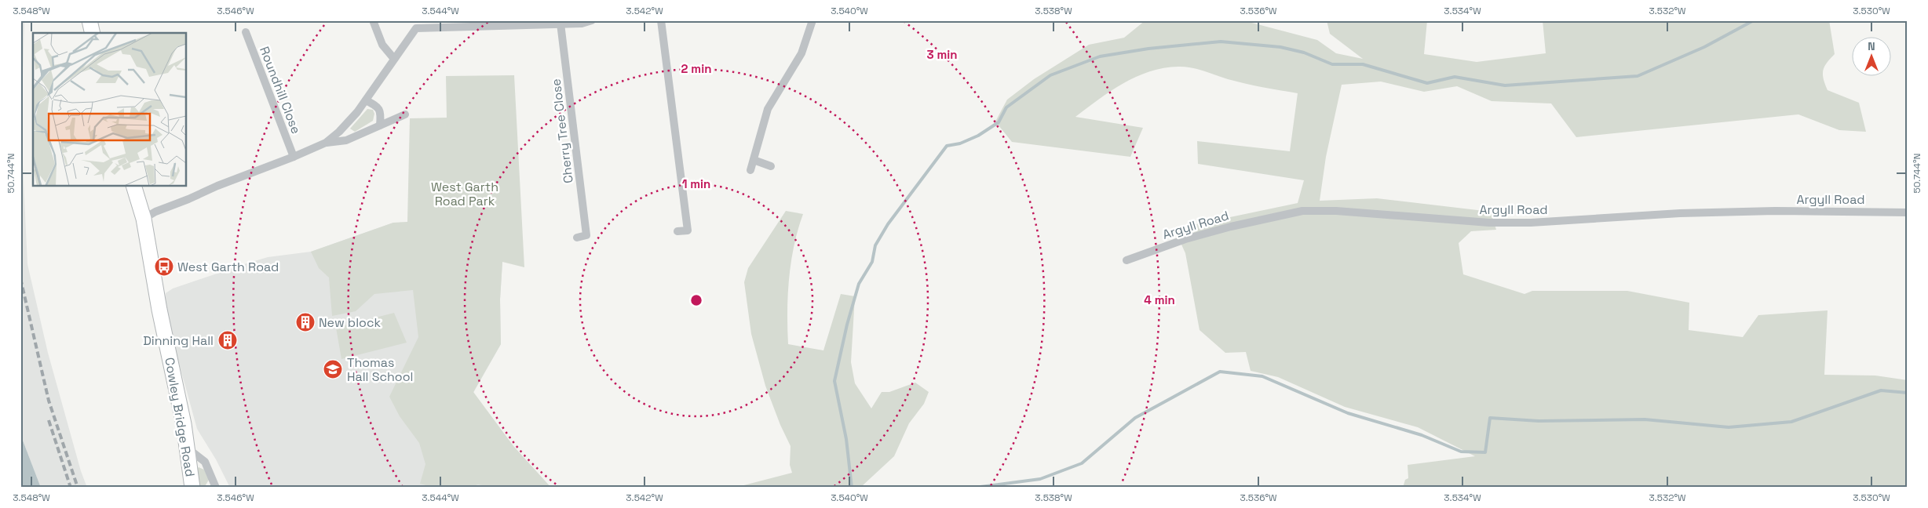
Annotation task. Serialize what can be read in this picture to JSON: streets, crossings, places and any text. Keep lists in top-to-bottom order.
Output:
{
  "streets": {
    "highway": ["Cowley Bridge Road"],
    "street": ["Roundhill Close", "Cherry Tree Close", "Argyll Road"]
  },
  "parks": ["West Garth Road Park"],
  "places": {
    "bus stop": ["West Garth Road"],
    "building": ["New block", "Dinning Hall"],
    "school or university": ["Thomas Hall School"]
  },
  "north": "top",
  "coordinates": [
    "3.548°W",
    "3.546°W",
    "3.544°W",
    "3.542°W",
    "3.540°W",
    "3.538°W",
    "3.536°W",
    "3.534°W",
    "3.532°W",
    "3.530°W",
    "50.744°N"
  ],
  "rings": [
    "3 min",
    "2 min",
    "1 min",
    "4 min"
  ]
}
